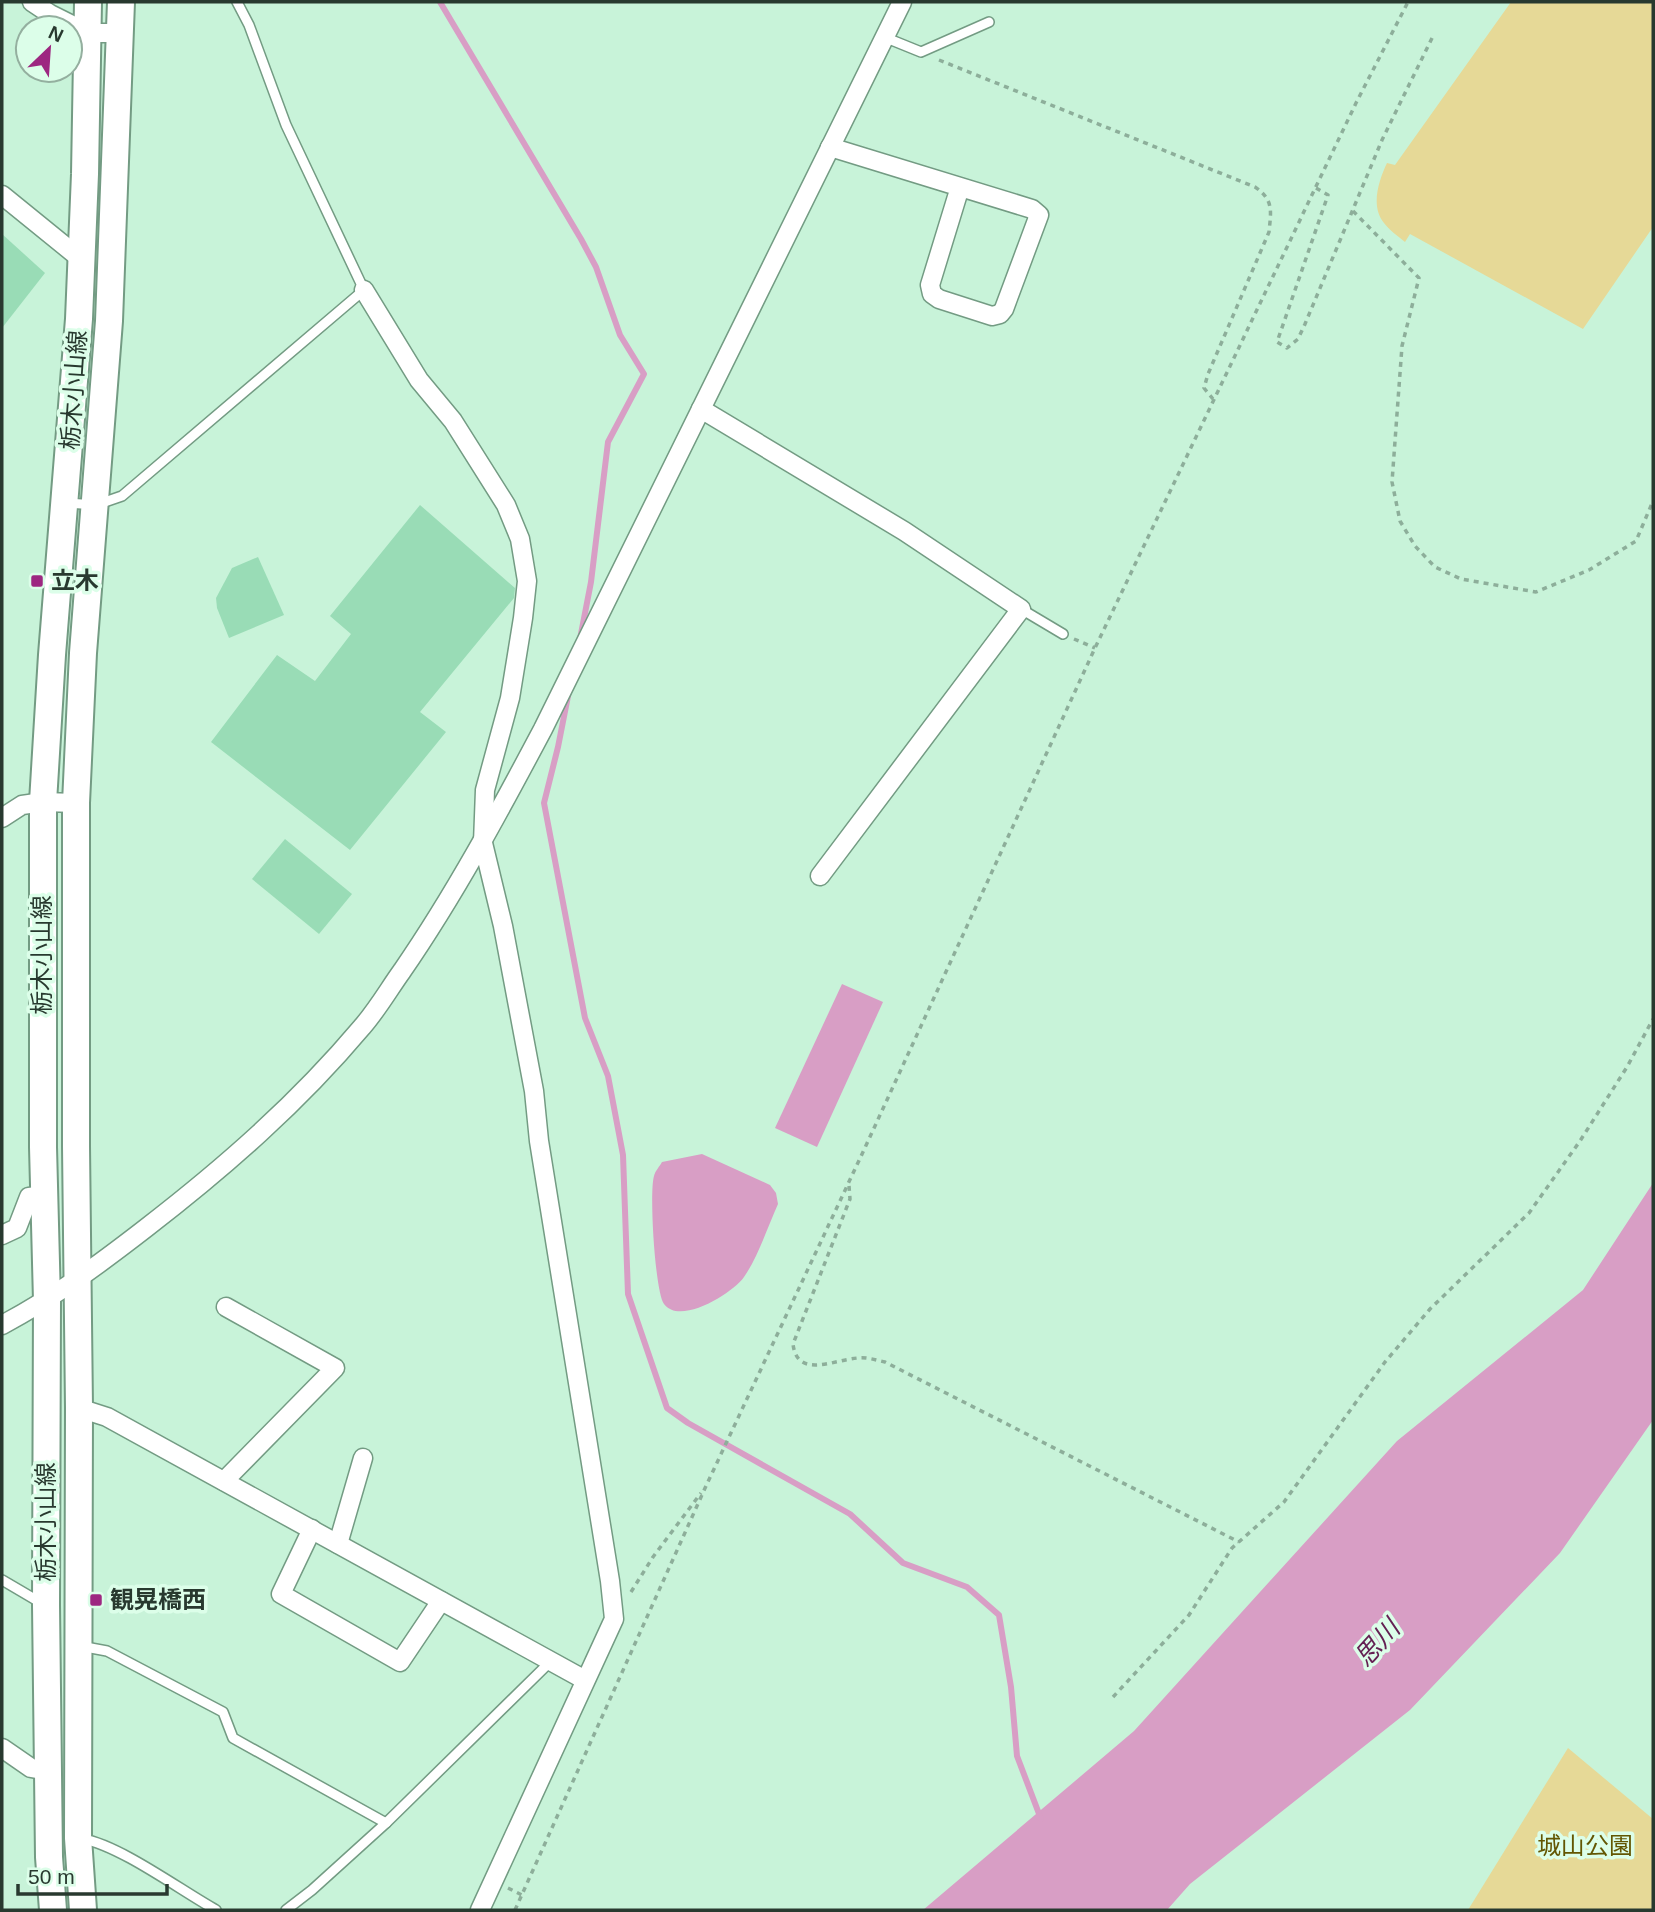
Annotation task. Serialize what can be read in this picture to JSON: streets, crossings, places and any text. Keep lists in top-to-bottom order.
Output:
{
  "streets": {
    "main road": ["栃木小山線"]
  },
  "water": ["思川"],
  "parks": ["城山公園"],
  "places": {
    "transit": ["立木", "観晃橋西"]
  },
  "scale_bar": "50 m",
  "north": "top right"
}
